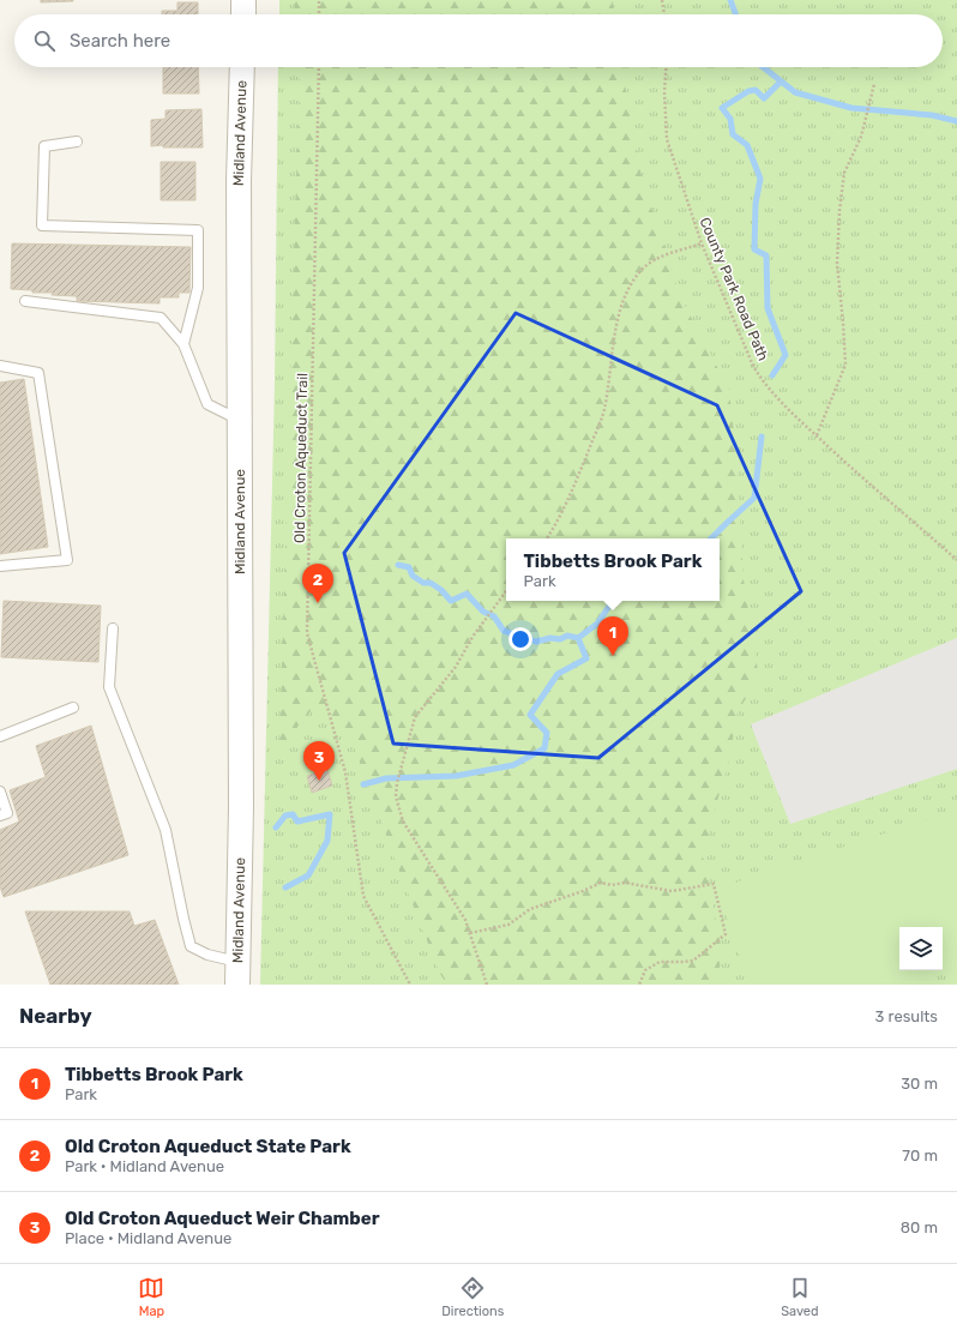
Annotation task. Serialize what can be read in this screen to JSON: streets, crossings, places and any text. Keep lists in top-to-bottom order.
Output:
{
  "streets": {
    "street": ["Midland Avenue"],
    "path": ["County Park Road Path", "Old Croton Aqueduct Trail"]
  },
  "page": {
    "search": "Search here",
    "popup": ["Tibbetts Brook Park", "Park"],
    "pins": ["2", "1", "3"],
    "heading": ["Nearby", "3 results"],
    "list": [
      {
        "mark": "1",
        "name": "Tibbetts Brook Park",
        "note": "Park",
        "value": "30 m"
      },
      {
        "mark": "2",
        "name": "Old Croton Aqueduct State Park",
        "note": "Park · Midland Avenue",
        "value": "70 m"
      },
      {
        "mark": "3",
        "name": "Old Croton Aqueduct Weir Chamber",
        "note": "Place · Midland Avenue",
        "value": "80 m"
      }
    ],
    "nav": ["Map", "Directions", "Saved"]
  }
}
